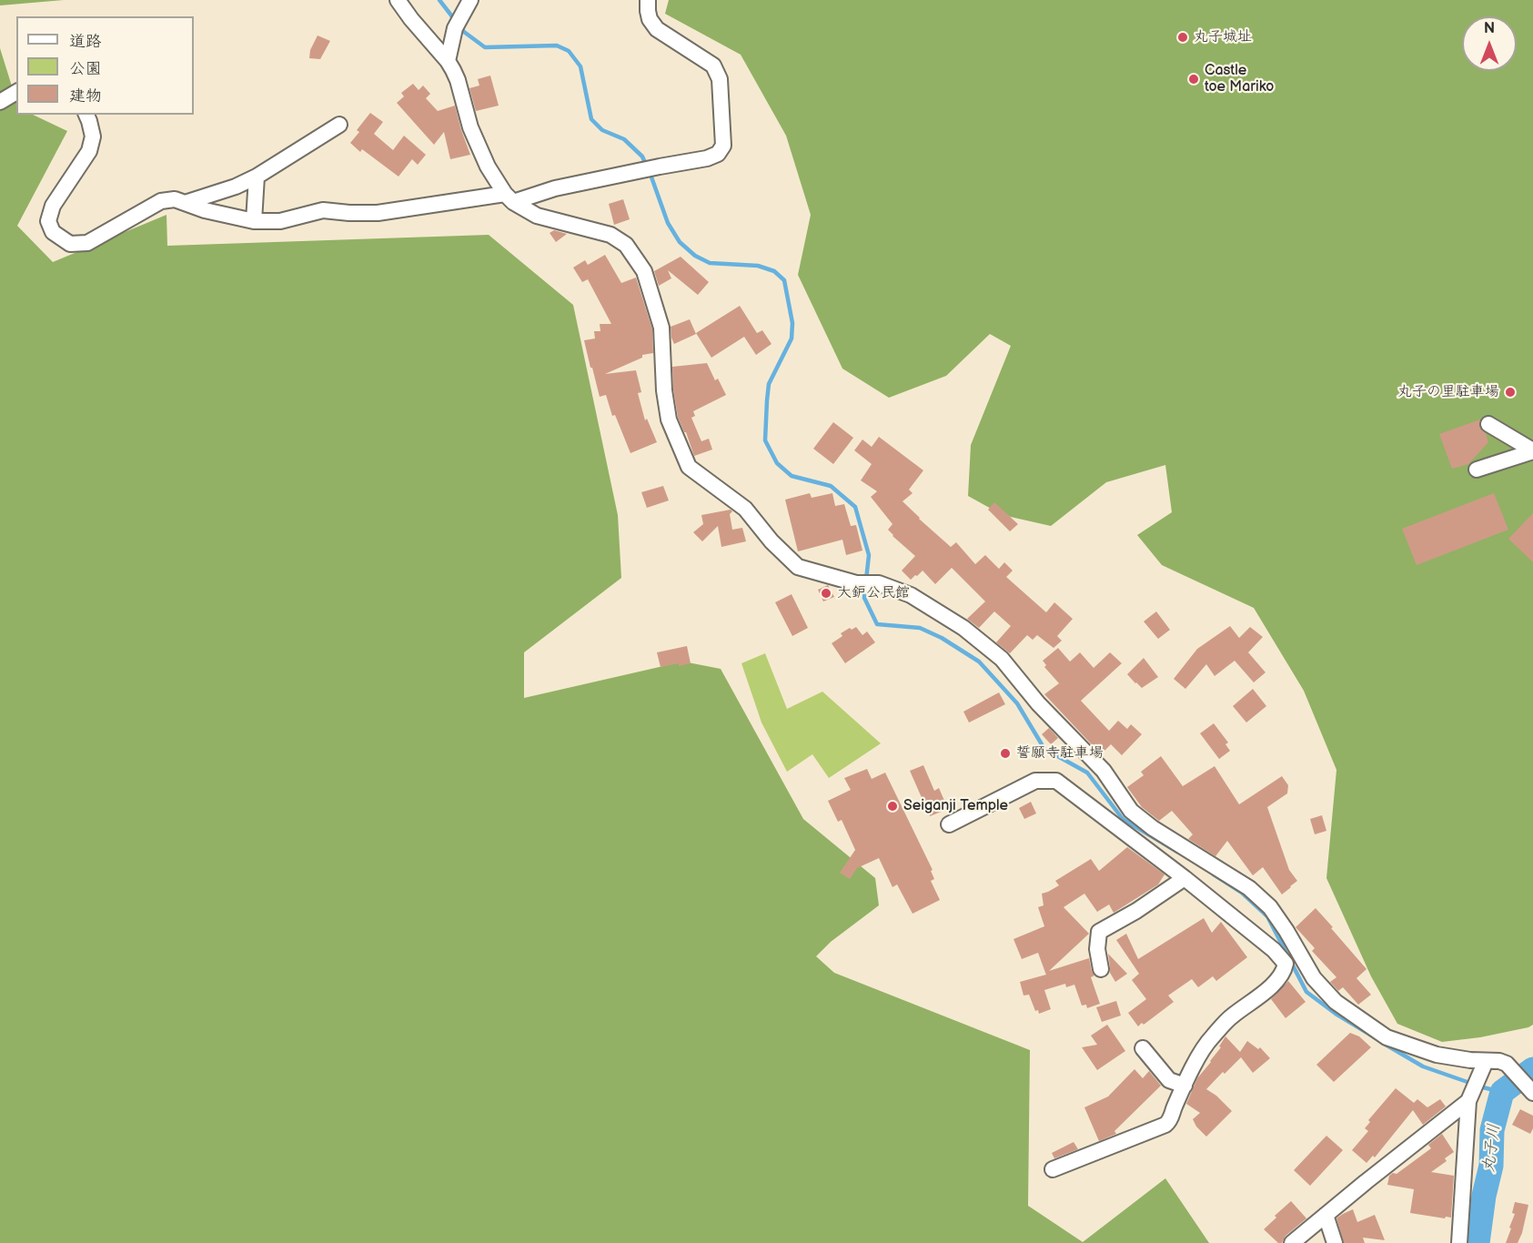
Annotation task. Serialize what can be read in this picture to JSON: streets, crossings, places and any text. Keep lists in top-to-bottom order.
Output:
{
  "water": ["丸子川"],
  "places": [
    "丸子城址",
    "Castle toe Mariko",
    "丸子の里駐車場",
    "大鈩公民館",
    "誓願寺駐車場",
    "Seiganji Temple"
  ],
  "legend": ["道路", "公園", "建物"],
  "north": "top"
}
